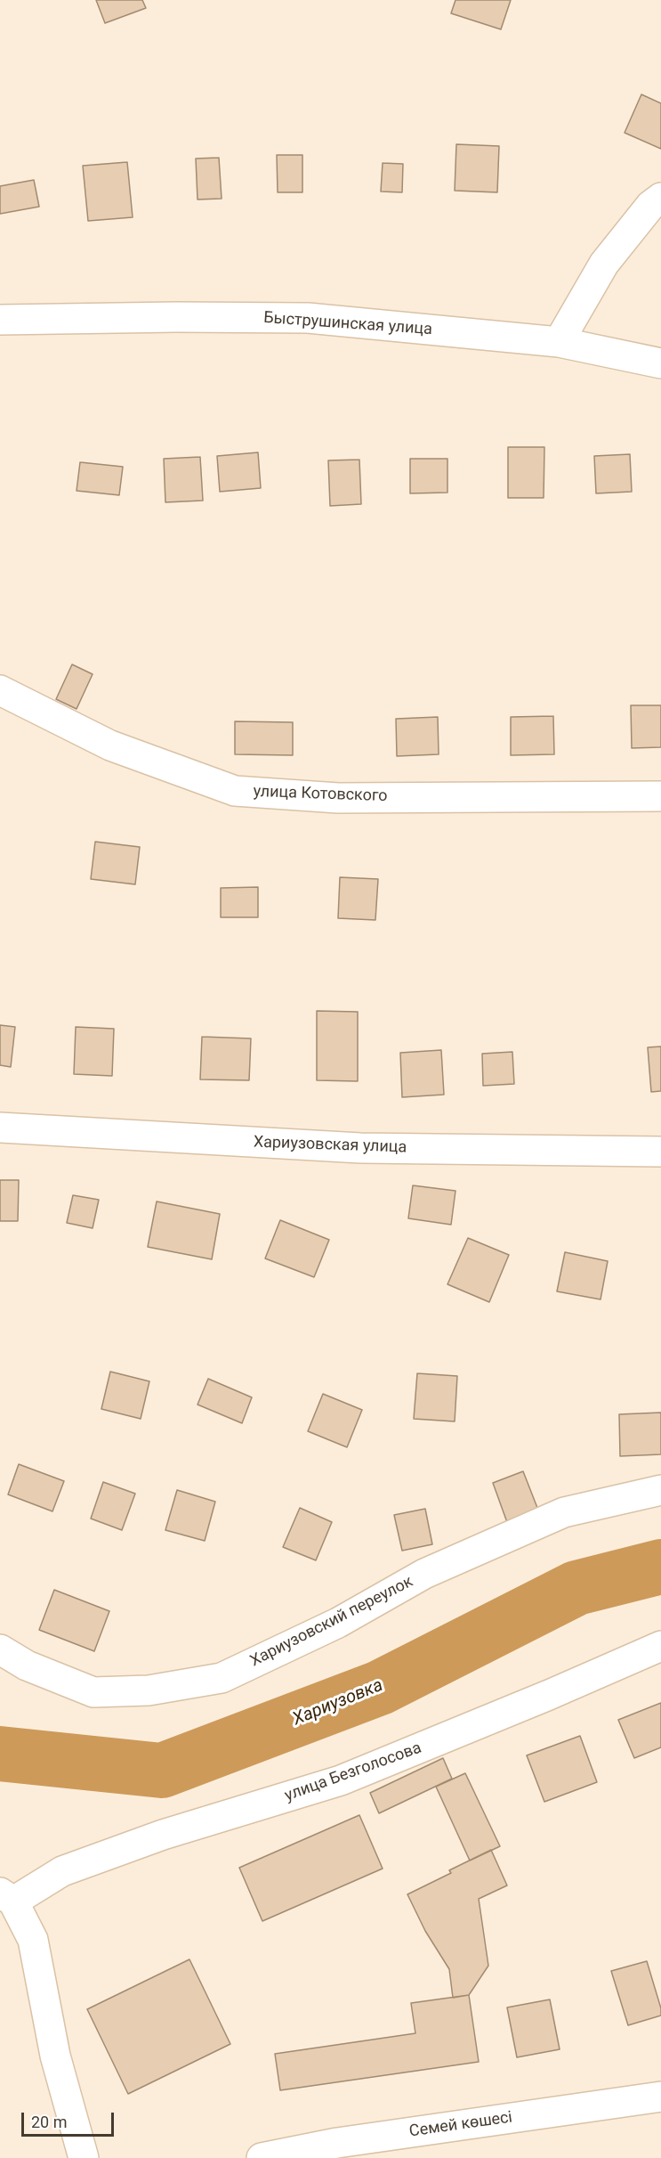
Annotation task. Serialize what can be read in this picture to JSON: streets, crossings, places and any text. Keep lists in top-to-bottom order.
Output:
{
  "streets": {
    "street": [
      "Быструшинская улица",
      "улица Котовского",
      "Хариузовская улица",
      "Хариузовский переулок",
      "улица Безголосова",
      "Семей көшесі"
    ]
  },
  "water": ["Хариузовка"],
  "scale_bar": "20 m"
}
